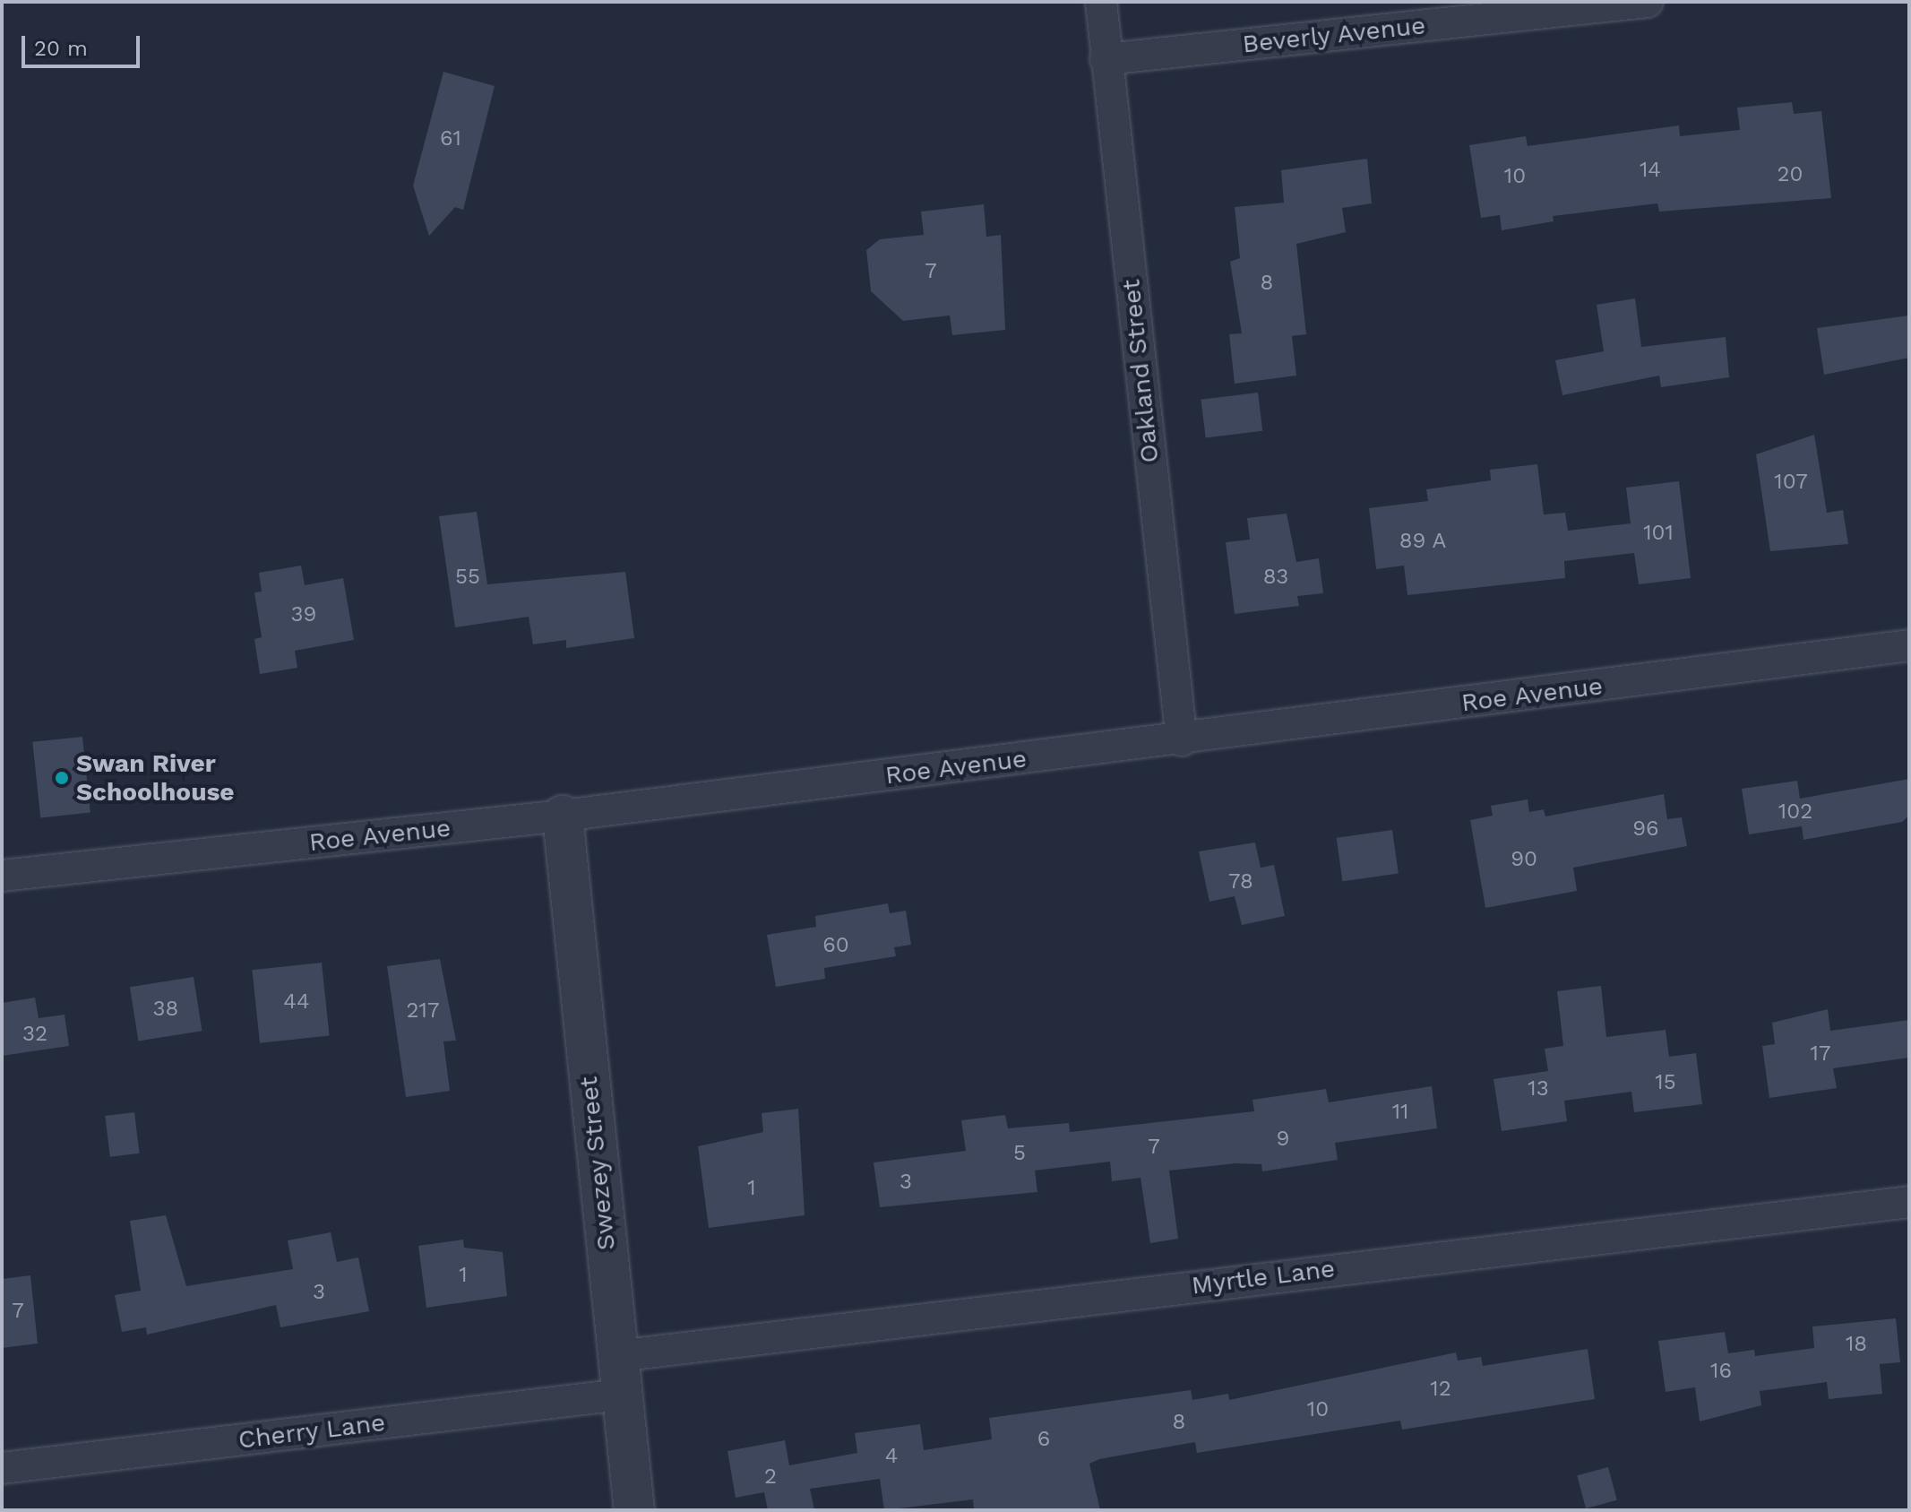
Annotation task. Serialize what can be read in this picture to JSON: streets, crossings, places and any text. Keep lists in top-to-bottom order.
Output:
{
  "streets": {
    "street": [
      "Beverly Avenue",
      "Oakland Street",
      "Roe Avenue",
      "Swezey Street",
      "Myrtle Lane",
      "Cherry Lane"
    ]
  },
  "crossings": [
    ["Beverly Avenue", "Oakland Street"],
    ["Oakland Street", "Roe Avenue"],
    ["Roe Avenue", "Swezey Street"],
    ["Swezey Street", "Myrtle Lane"],
    ["Swezey Street", "Cherry Lane"]
  ],
  "places": ["Swan River Schoolhouse"],
  "house_numbers": [
    "61",
    "14",
    "20",
    "10",
    "7",
    "8",
    "107",
    "101",
    "89 A",
    "55",
    "83",
    "39",
    "102",
    "96",
    "90",
    "78",
    "60",
    "44",
    "38",
    "217",
    "32",
    "17",
    "15",
    "13",
    "11",
    "9",
    "7",
    "5",
    "3",
    "1",
    "1",
    "3",
    "7",
    "18",
    "16",
    "12",
    "10",
    "8",
    "6",
    "4",
    "2"
  ],
  "scale_bar": "20 m"
}
